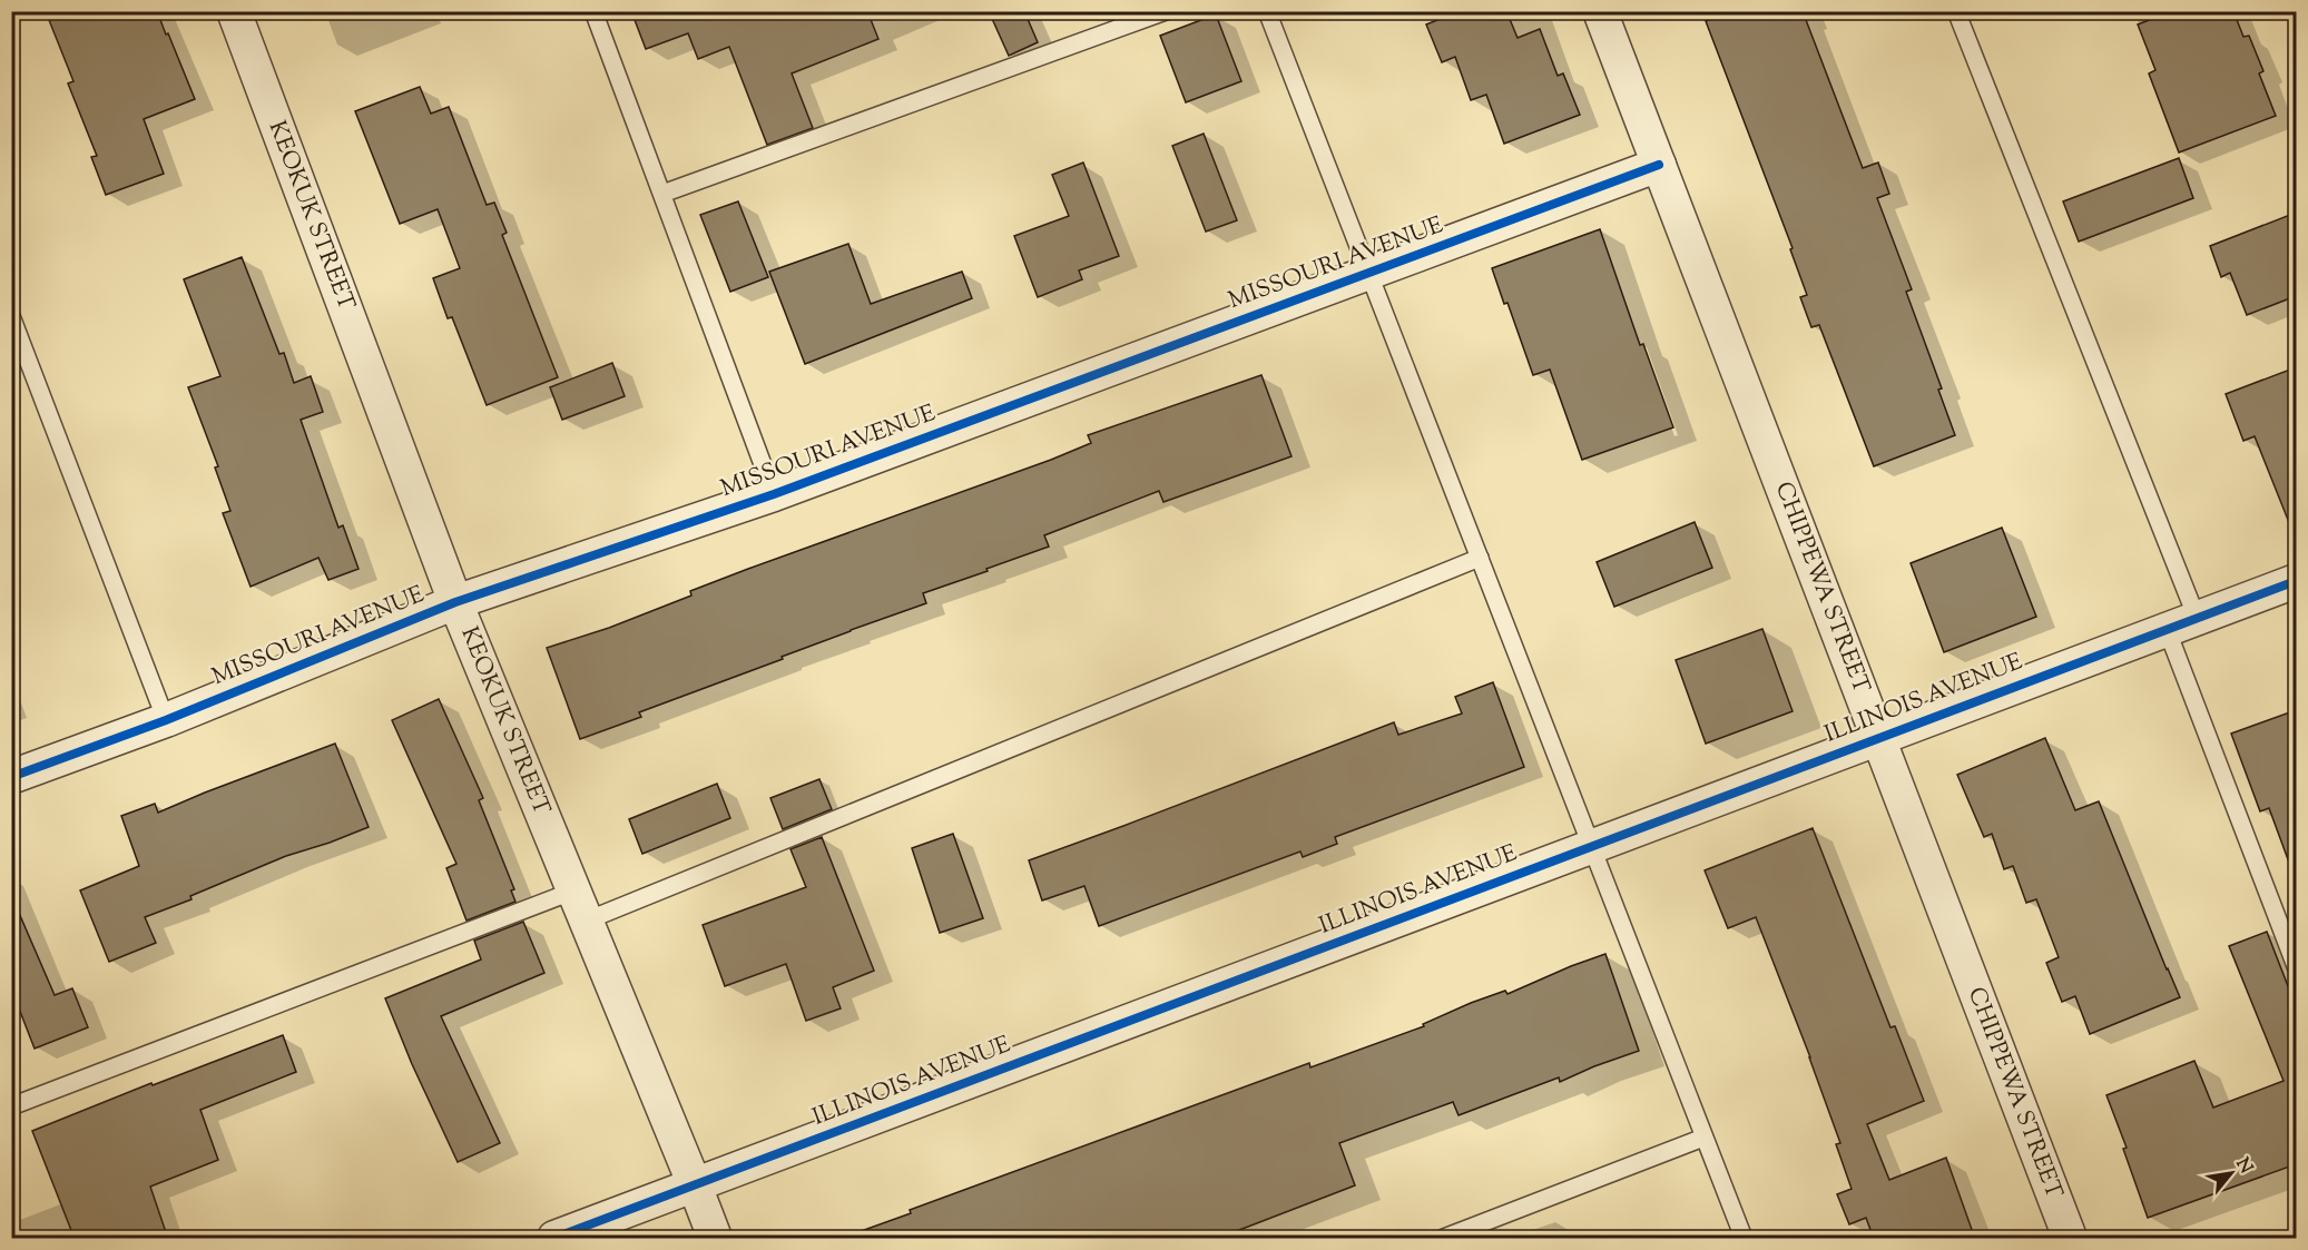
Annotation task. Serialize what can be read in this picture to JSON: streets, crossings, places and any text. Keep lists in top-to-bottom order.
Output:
{
  "streets": {
    "street": [
      "KEOKUK STREET",
      "MISSOURI AVENUE",
      "CHIPPEWA STREET",
      "ILLINOIS AVENUE"
    ]
  },
  "crossings": [
    ["KEOKUK STREET", "MISSOURI AVENUE"],
    ["KEOKUK STREET", "ILLINOIS AVENUE"],
    ["MISSOURI AVENUE", "CHIPPEWA STREET"],
    ["CHIPPEWA STREET", "ILLINOIS AVENUE"]
  ],
  "north": "top right"
}
